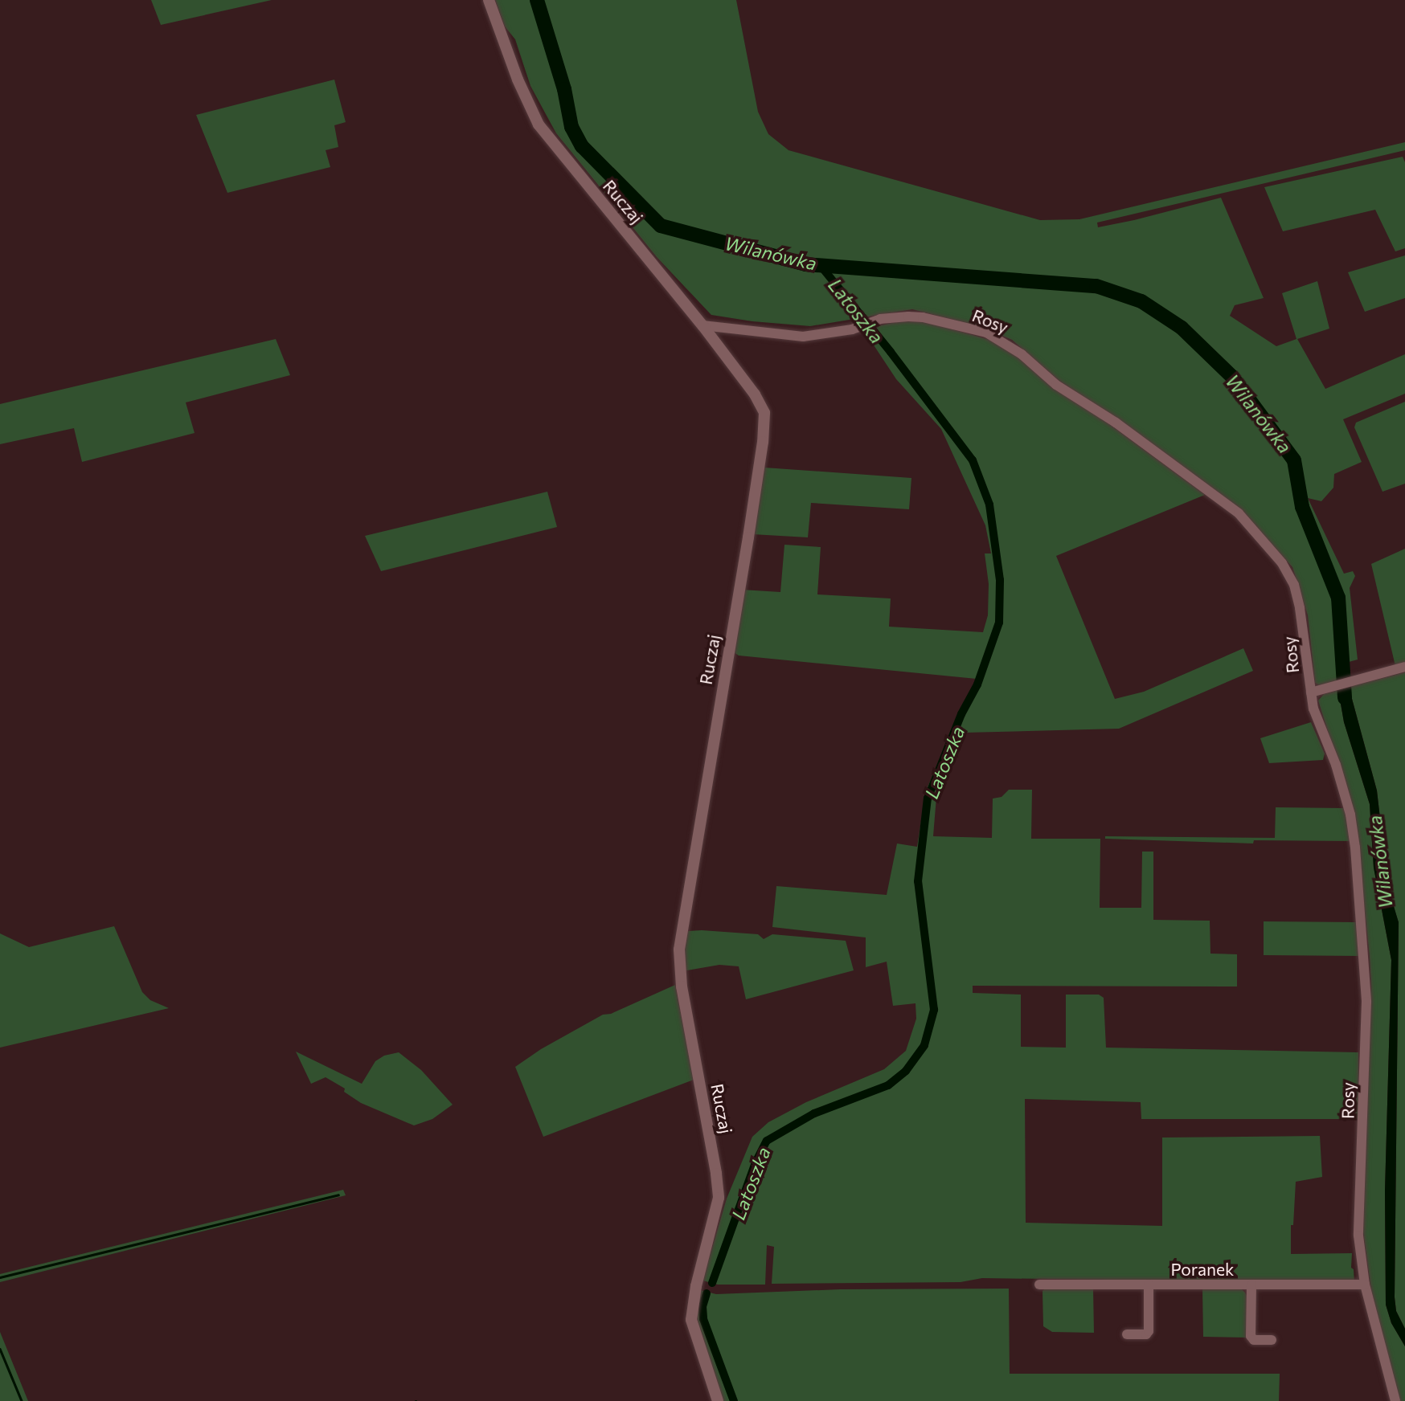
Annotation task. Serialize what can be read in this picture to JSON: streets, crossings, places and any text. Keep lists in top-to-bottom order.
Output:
{
  "streets": {
    "street": ["Ruczaj", "Rosy", "Poranek"]
  },
  "crossings": [
    ["Ruczaj", "Rosy"],
    ["Rosy", "Poranek"]
  ],
  "water": ["Wilanówka", "Latoszka"]
}
